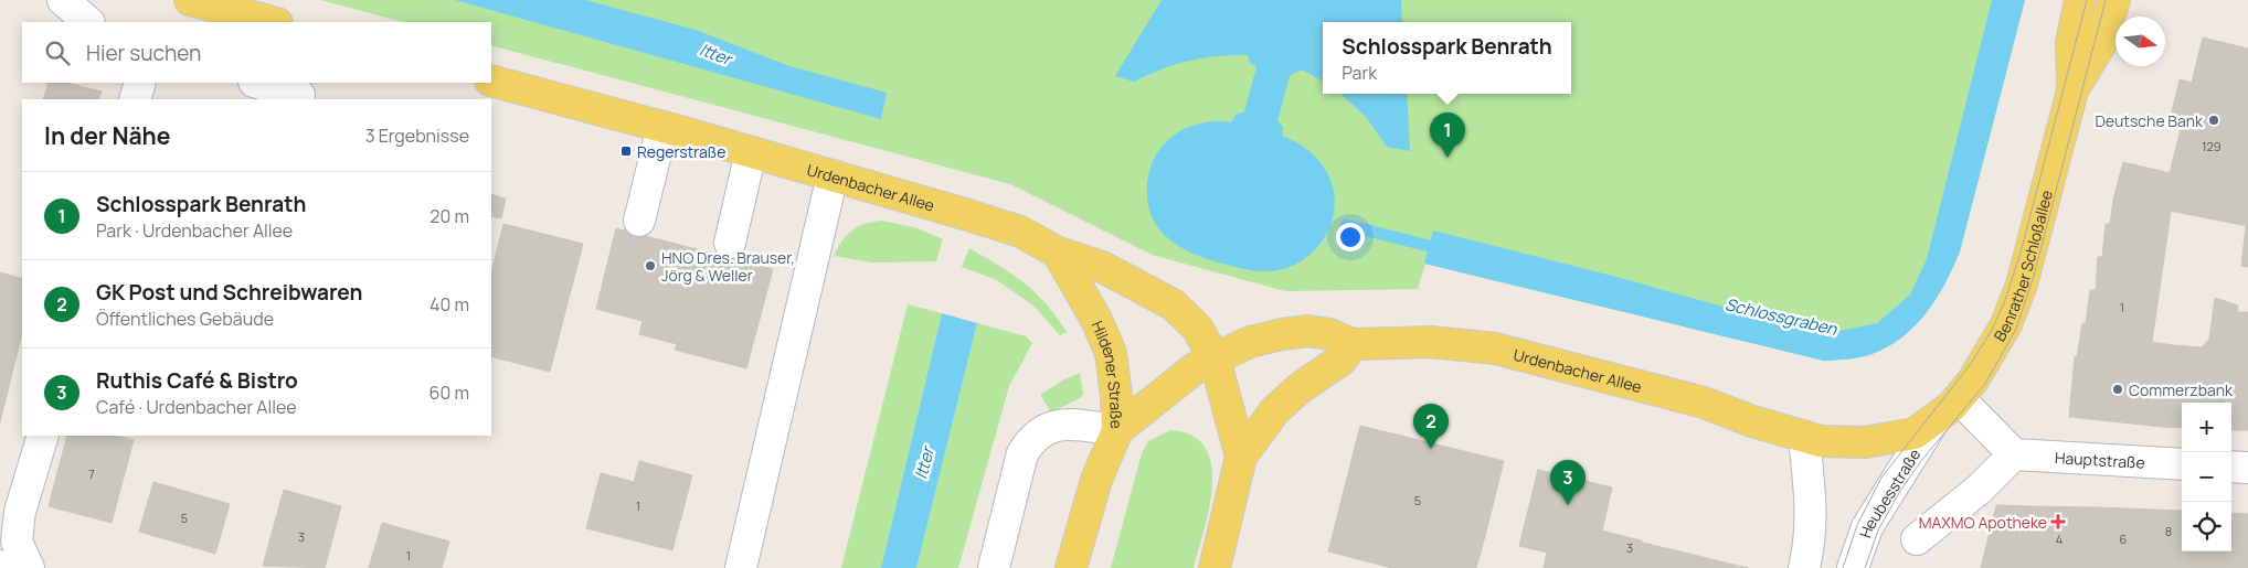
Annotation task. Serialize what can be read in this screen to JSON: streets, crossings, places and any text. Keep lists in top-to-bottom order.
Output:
{
  "streets": {
    "main road": ["Urdenbacher Allee", "Benrather Schloßallee", "Hildener Straße"],
    "street": ["Hauptstraße", "Heubesstraße"]
  },
  "crossings": [
    ["Urdenbacher Allee", "Benrather Schloßallee"],
    ["Urdenbacher Allee", "Hildener Straße"],
    ["Urdenbacher Allee", "Heubesstraße"],
    ["Benrather Schloßallee", "Heubesstraße"]
  ],
  "water": ["Itter", "Schlossgraben"],
  "places": {
    "other": ["Deutsche Bank", "HNO Dres. Brauser, Jörg & Weller", "Commerzbank"],
    "transit": ["Regerstraße"],
    "health": ["MAXMO Apotheke"]
  },
  "house_numbers": [
    "129",
    "1",
    "7",
    "5",
    "1",
    "5",
    "8",
    "3",
    "4",
    "6",
    "3",
    "1"
  ],
  "north": "right",
  "page": {
    "popup": ["Schlosspark Benrath", "Park"],
    "search": "Hier suchen",
    "heading": ["In der Nähe", "3 Ergebnisse"],
    "pins": ["1", "2", "3"],
    "list": [
      {
        "mark": "1",
        "name": "Schlosspark Benrath",
        "note": "Park · Urdenbacher Allee",
        "value": "20 m"
      },
      {
        "mark": "2",
        "name": "GK Post und Schreibwaren",
        "note": "Öffentliches Gebäude",
        "value": "40 m"
      },
      {
        "mark": "3",
        "name": "Ruthis Café & Bistro",
        "note": "Café · Urdenbacher Allee",
        "value": "60 m"
      }
    ],
    "map_buttons": ["+", "−"]
  }
}
